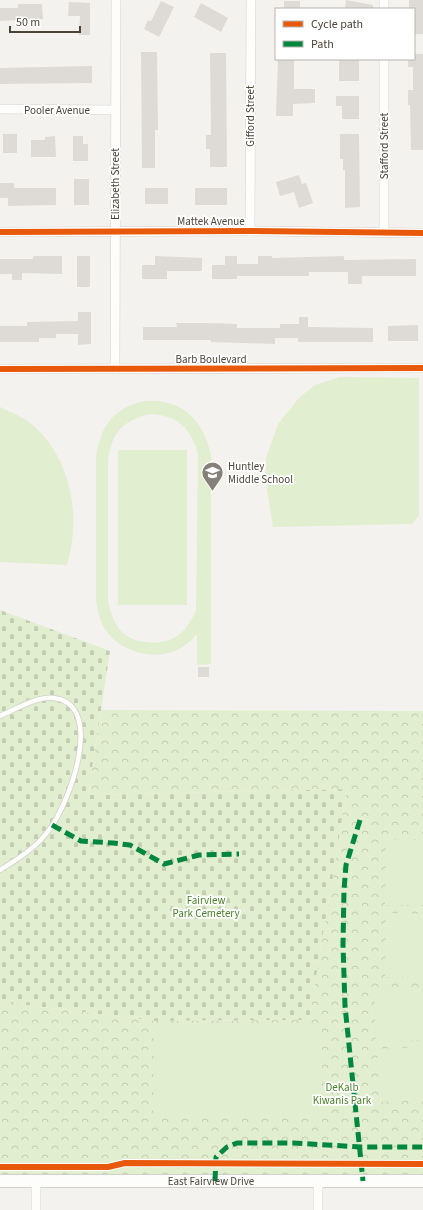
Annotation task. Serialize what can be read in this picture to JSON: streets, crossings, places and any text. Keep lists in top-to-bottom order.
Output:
{
  "streets": {
    "street": [
      "Pooler Avenue",
      "Gifford Street",
      "Stafford Street",
      "Elizabeth Street",
      "Mattek Avenue",
      "Barb Boulevard",
      "East Fairview Drive"
    ]
  },
  "crossings": [
    ["Pooler Avenue", "Elizabeth Street"],
    ["Gifford Street", "Mattek Avenue"],
    ["Stafford Street", "Mattek Avenue"],
    ["Elizabeth Street", "Mattek Avenue"],
    ["Elizabeth Street", "Barb Boulevard"]
  ],
  "parks": ["Fairview Park Cemetery", "DeKalb Kiwanis Park"],
  "places": {
    "school or university": ["Huntley Middle School"]
  },
  "legend": ["Cycle path", "Path"],
  "scale_bar": "50 m"
}
